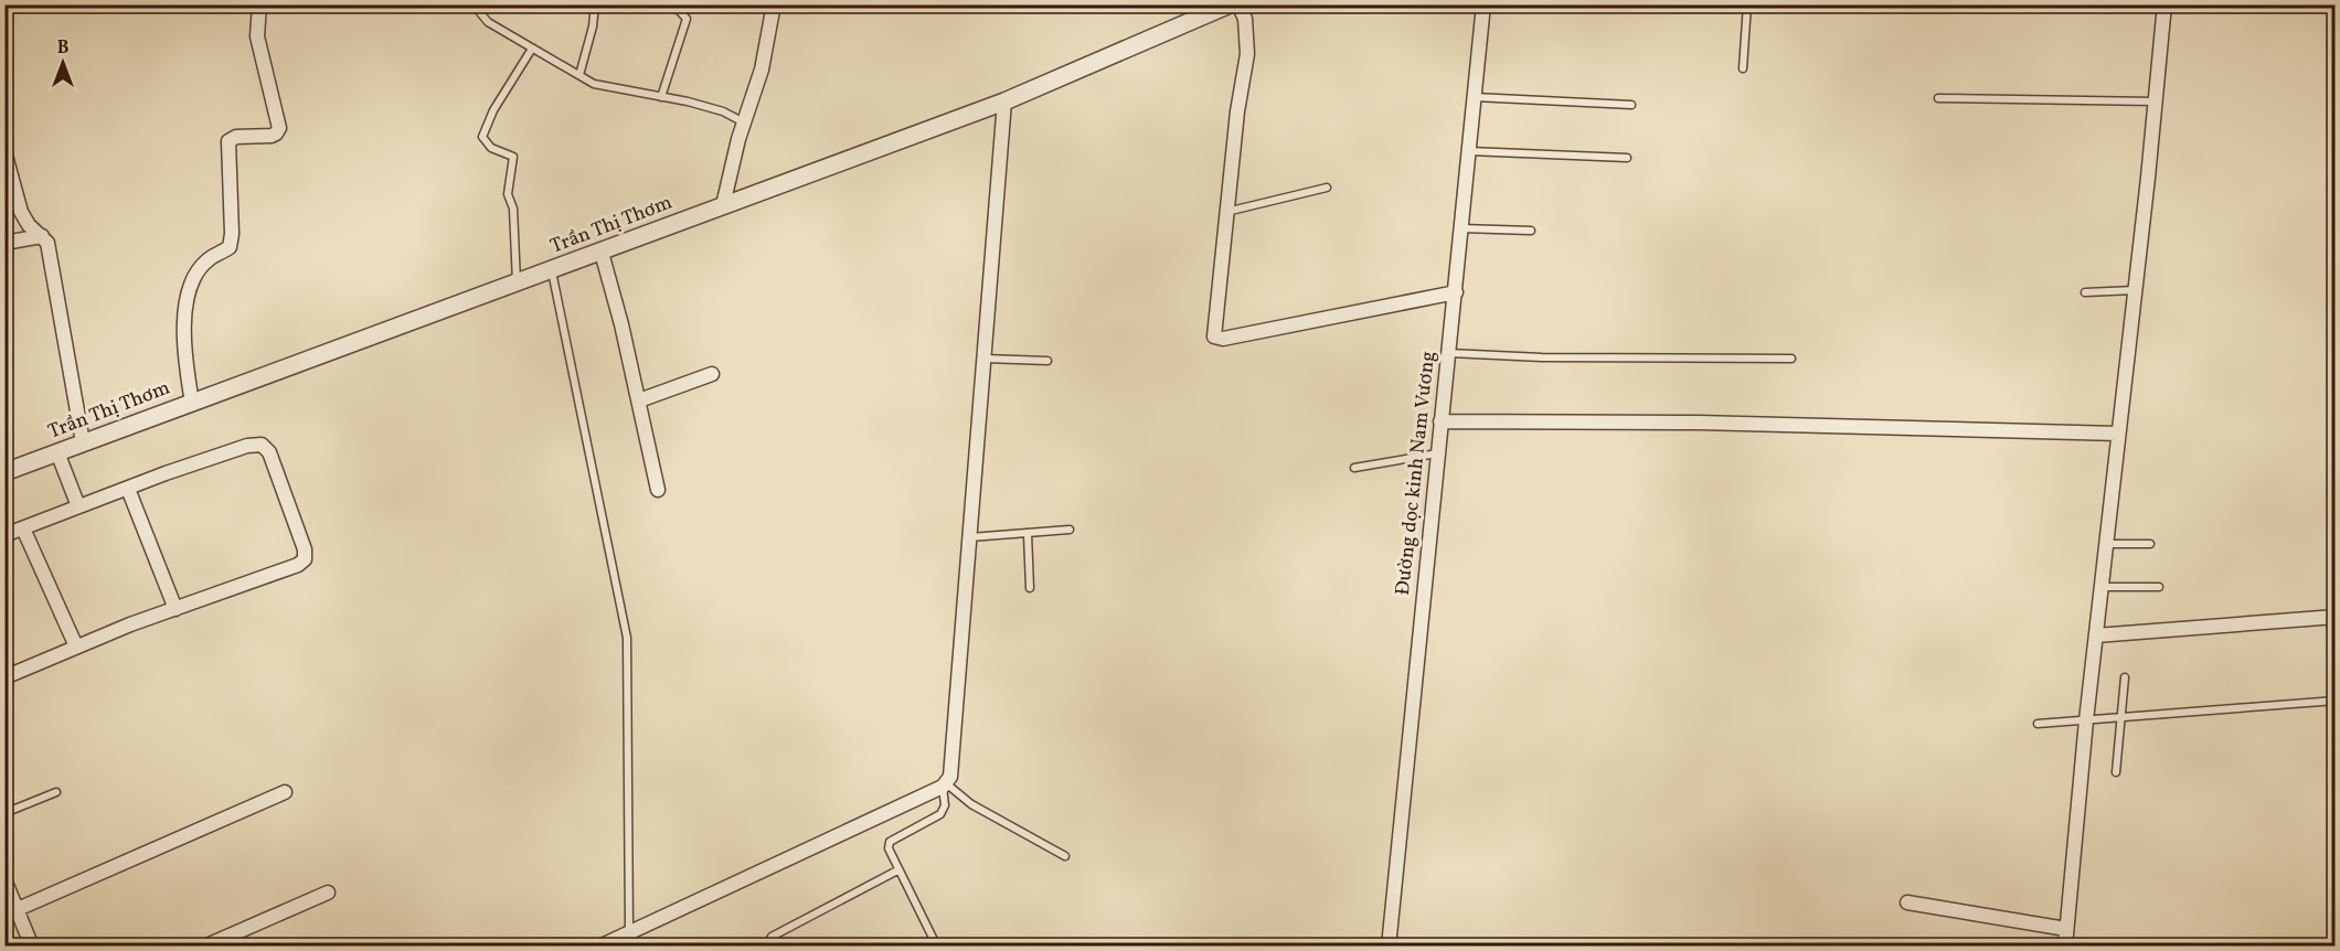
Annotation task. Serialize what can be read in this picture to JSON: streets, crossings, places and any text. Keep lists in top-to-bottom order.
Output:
{
  "streets": {
    "street": ["Trần Thị Thơm", "Đường dọc kinh Nam Vương"]
  },
  "north": "top"
}
